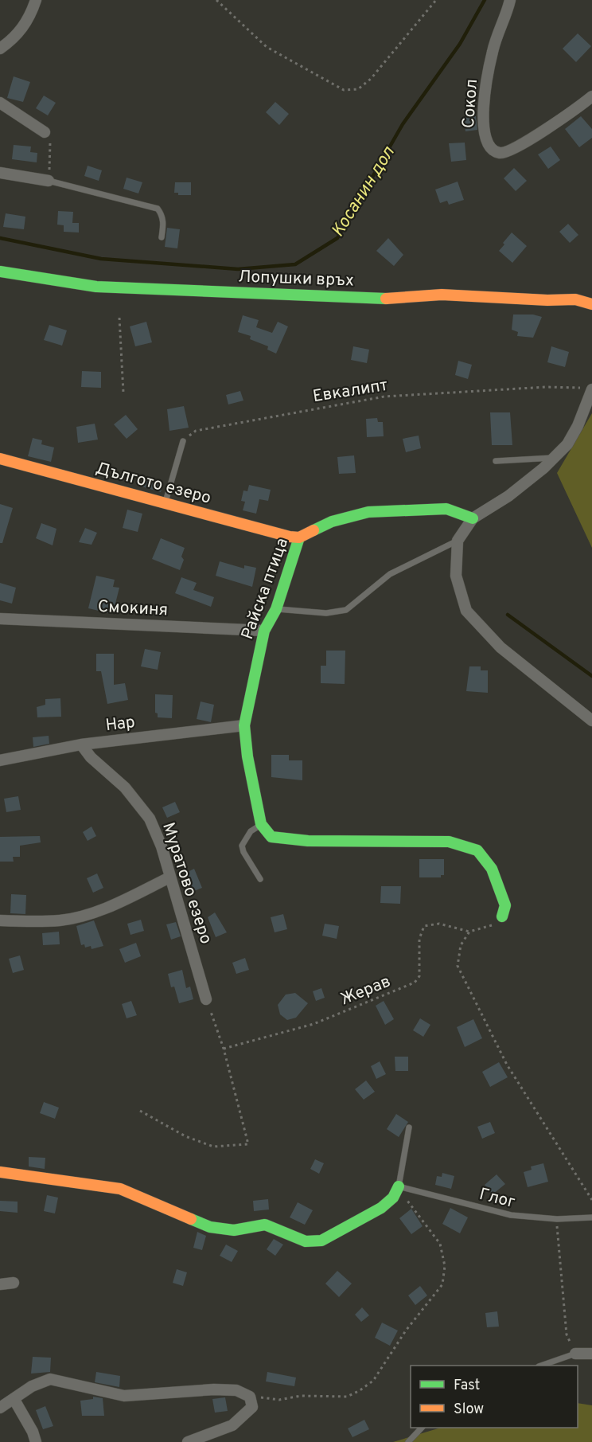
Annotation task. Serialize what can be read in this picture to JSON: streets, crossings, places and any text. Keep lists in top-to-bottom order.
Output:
{
  "streets": {
    "street": [
      "Сокол",
      "Лопушки връх",
      "Дългото езеро",
      "Райска птица",
      "Смокиня",
      "Нар",
      "Муратово езеро"
    ],
    "lane": ["Глог"],
    "path": ["Евкалипт", "Жерав"]
  },
  "crossings": [
    ["Дългото езеро", "Райска птица"],
    ["Райска птица", "Смокиня"],
    ["Райска птица", "Нар"],
    ["Нар", "Муратово езеро"]
  ],
  "water": ["Косанин дол"],
  "legend": ["Fast", "Slow"]
}
